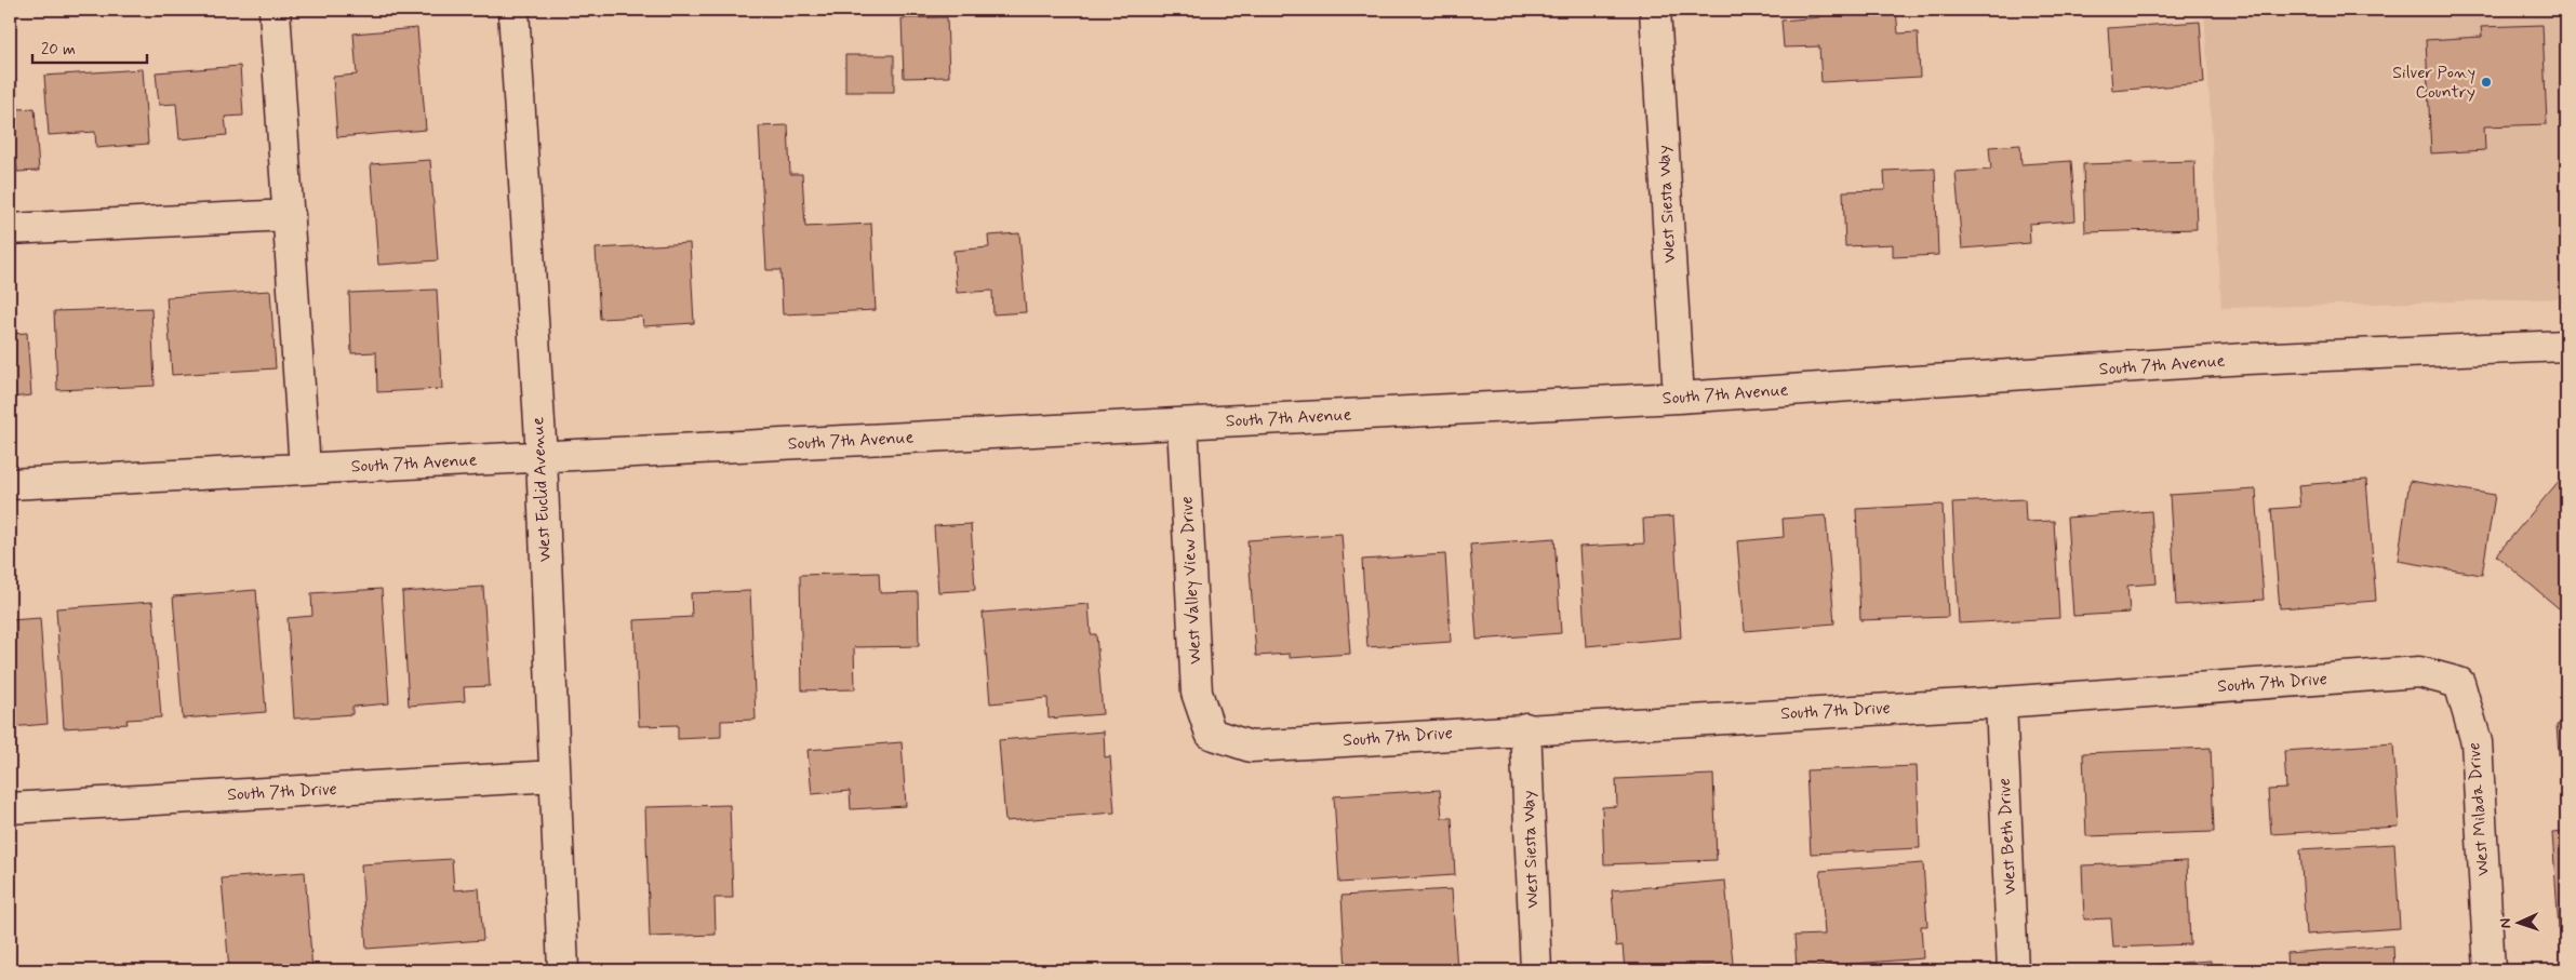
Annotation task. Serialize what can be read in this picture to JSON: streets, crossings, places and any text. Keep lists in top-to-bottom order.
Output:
{
  "streets": {
    "street": [
      "West Siesta Way",
      "South 7th Avenue",
      "West Euclid Avenue",
      "West Valley View Drive",
      "South 7th Drive",
      "West Milada Drive",
      "West Beth Drive"
    ]
  },
  "crossings": [
    ["West Siesta Way", "South 7th Avenue"],
    ["West Siesta Way", "South 7th Drive"],
    ["South 7th Avenue", "West Euclid Avenue"],
    ["South 7th Avenue", "West Valley View Drive"],
    ["West Euclid Avenue", "South 7th Drive"],
    ["West Valley View Drive", "South 7th Drive"],
    ["South 7th Drive", "West Milada Drive"],
    ["South 7th Drive", "West Beth Drive"]
  ],
  "places": ["Silver Pony Country"],
  "scale_bar": "20 m",
  "north": "left"
}
